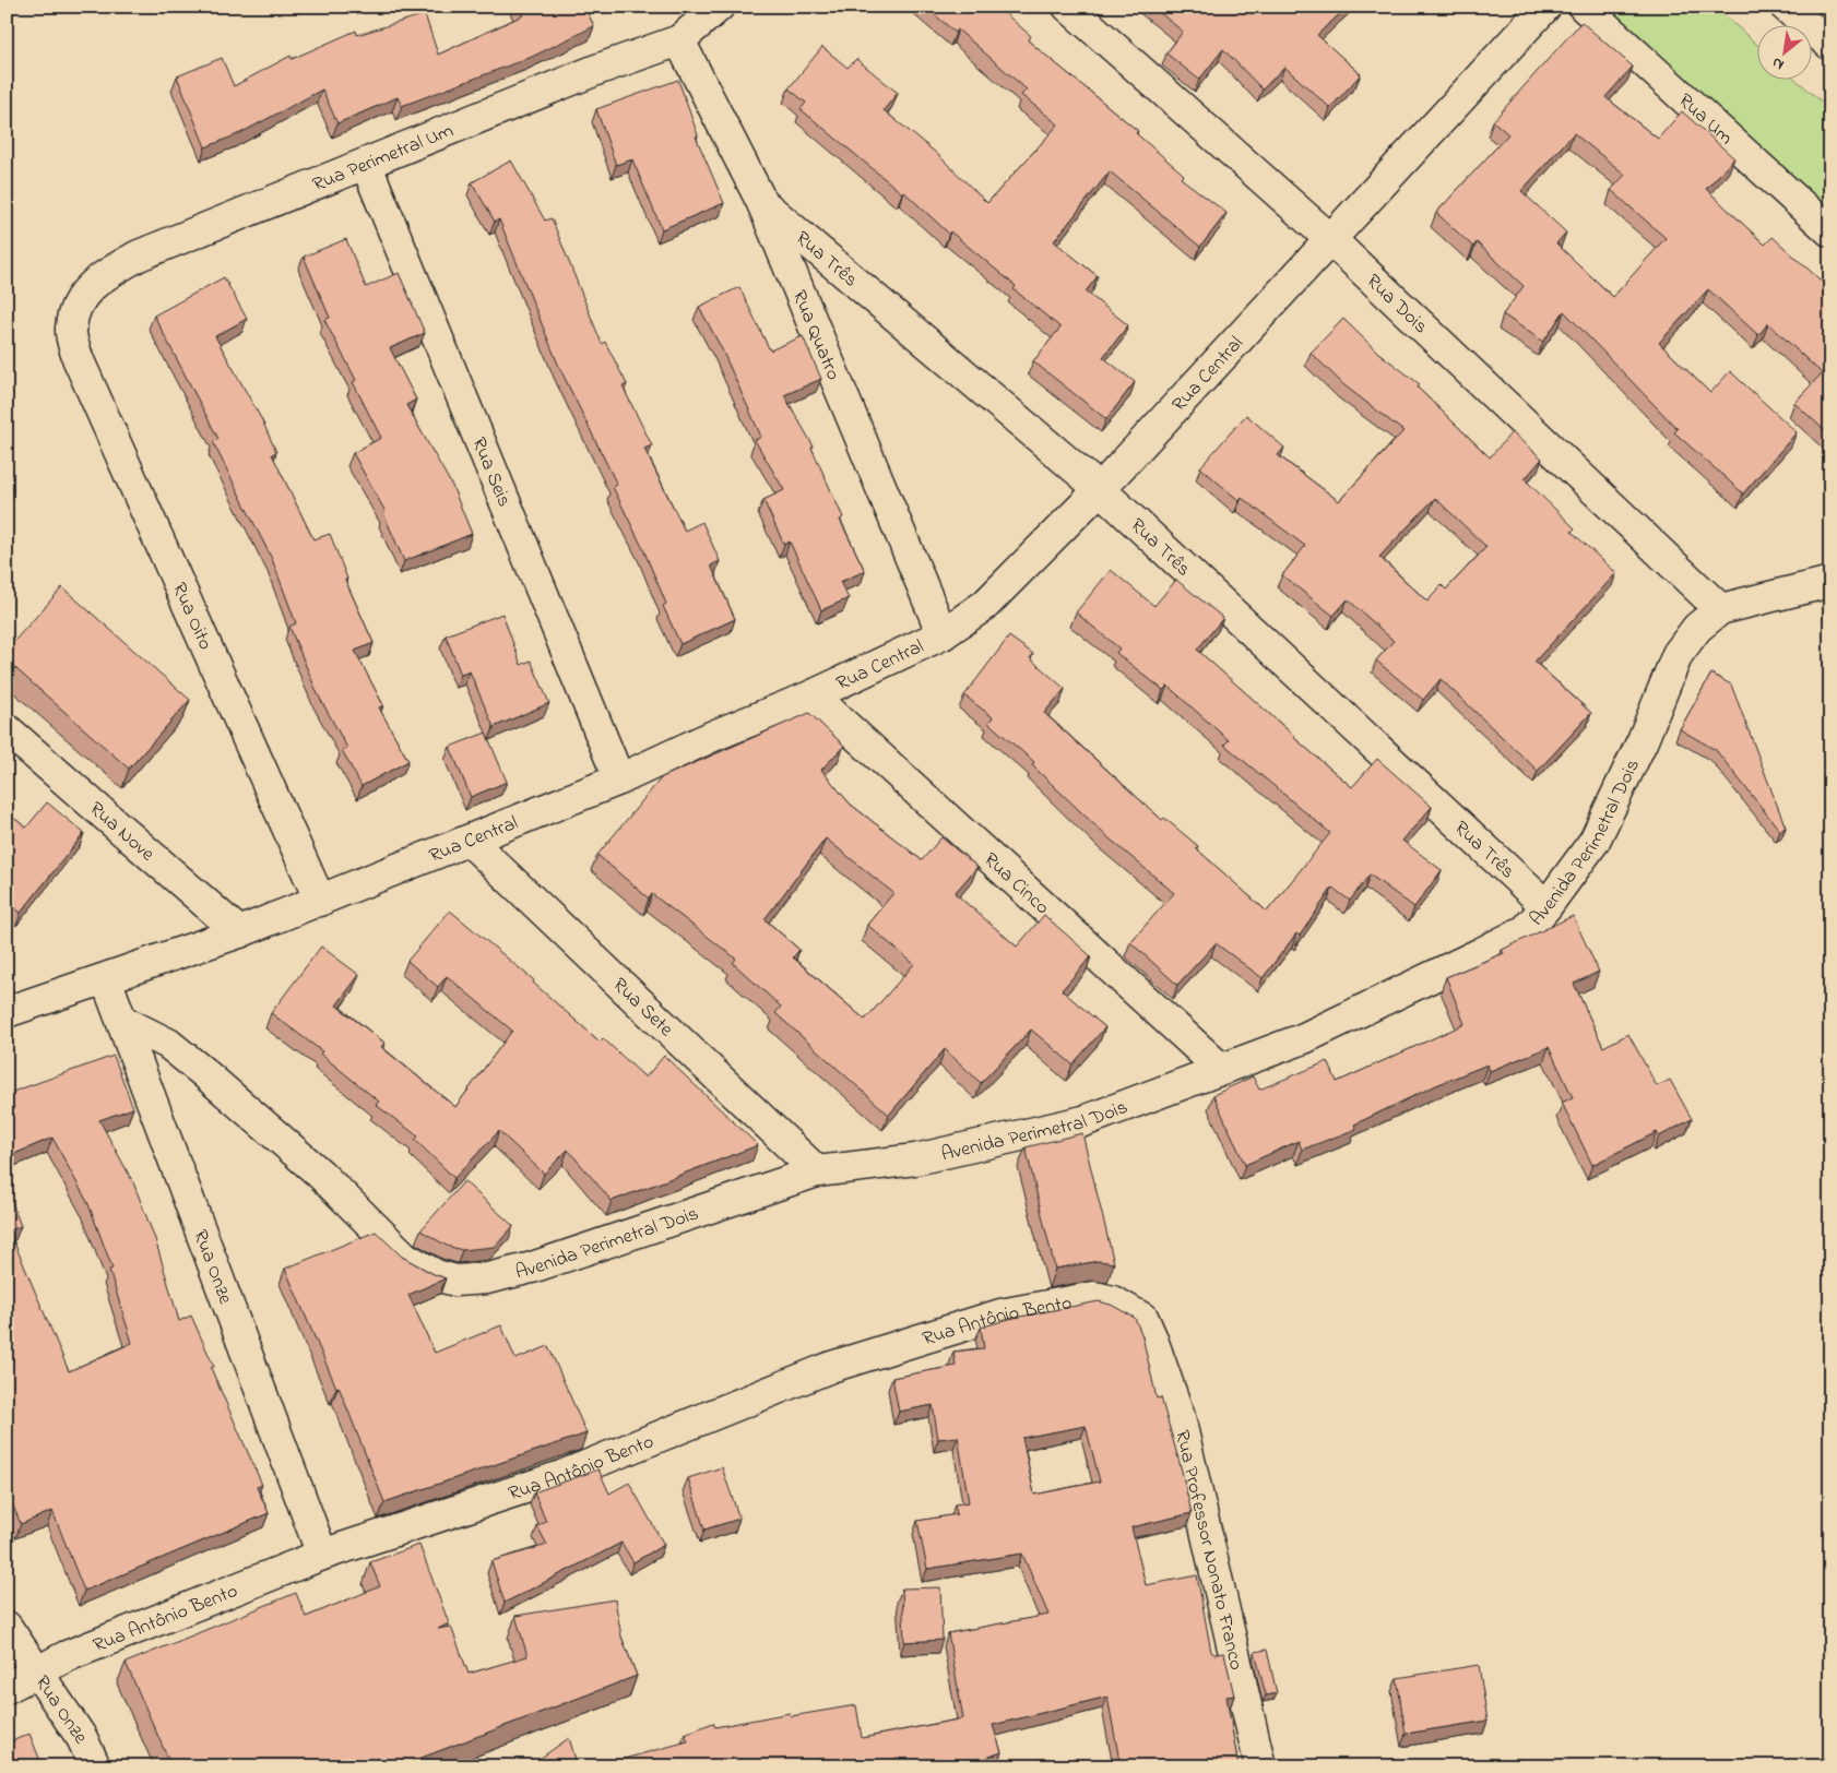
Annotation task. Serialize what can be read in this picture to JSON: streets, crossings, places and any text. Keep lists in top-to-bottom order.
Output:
{
  "streets": {
    "street": [
      "Rua Um",
      "Rua Perimetral Um",
      "Rua Três",
      "Rua Dois",
      "Rua Quatro",
      "Rua Central",
      "Rua Seis",
      "Rua Oito",
      "Rua Nove",
      "Avenida Perimetral Dois",
      "Rua Cinco",
      "Rua Sete",
      "Rua Onze",
      "Rua Antônio Bento",
      "Rua Professor Nonato Franco"
    ]
  },
  "crossings": [
    ["Rua Perimetral Um", "Rua Quatro"],
    ["Rua Perimetral Um", "Rua Seis"],
    ["Rua Perimetral Um", "Rua Oito"],
    ["Rua Três", "Rua Quatro"],
    ["Rua Três", "Rua Central"],
    ["Rua Três", "Avenida Perimetral Dois"],
    ["Rua Dois", "Rua Central"],
    ["Rua Dois", "Avenida Perimetral Dois"],
    ["Rua Quatro", "Rua Central"],
    ["Rua Central", "Rua Seis"],
    ["Rua Central", "Rua Oito"],
    ["Rua Central", "Rua Nove"],
    ["Rua Central", "Rua Cinco"],
    ["Rua Central", "Rua Sete"],
    ["Rua Central", "Rua Onze"],
    ["Avenida Perimetral Dois", "Rua Cinco"],
    ["Avenida Perimetral Dois", "Rua Sete"],
    ["Avenida Perimetral Dois", "Rua Onze"],
    ["Rua Onze", "Rua Antônio Bento"],
    ["Rua Antônio Bento", "Rua Professor Nonato Franco"]
  ],
  "north": "bottom left"
}
